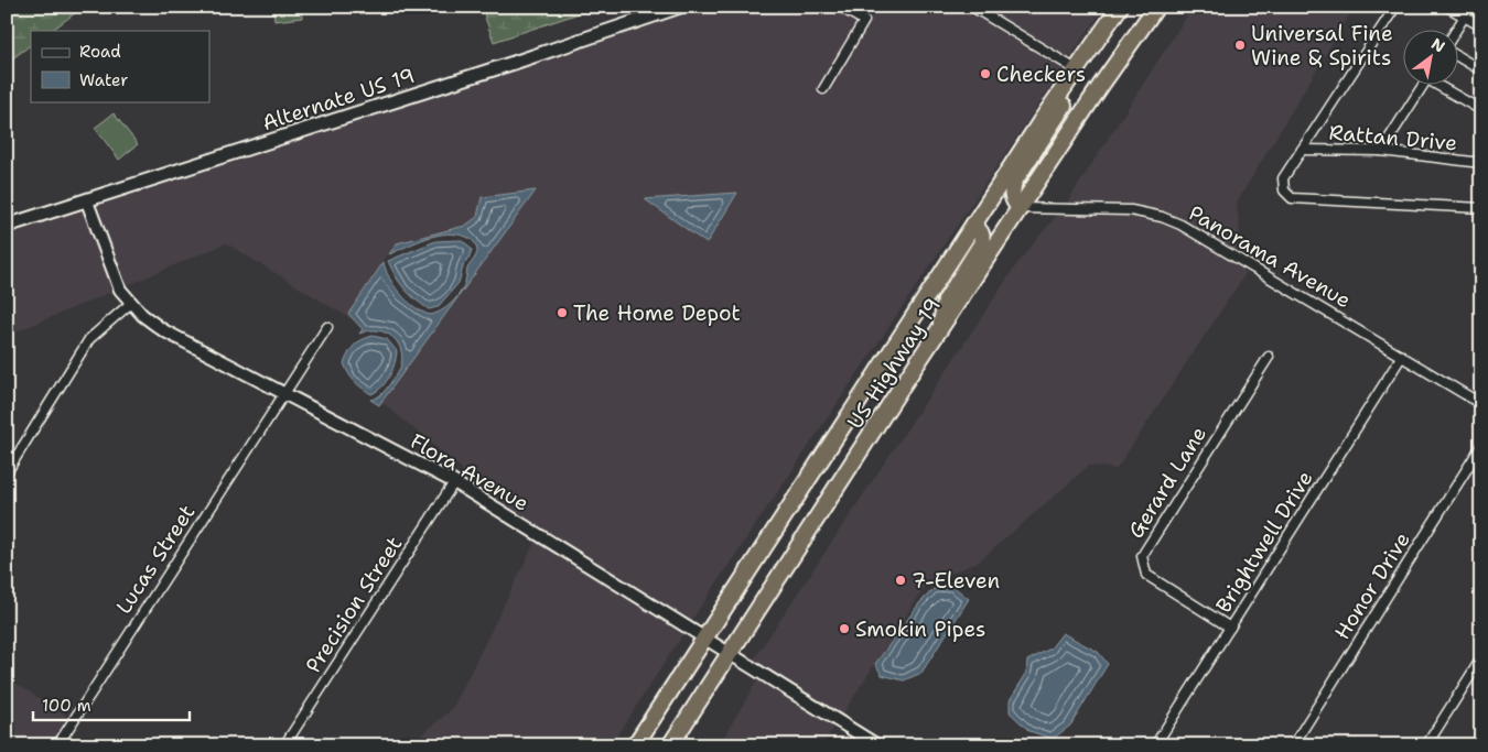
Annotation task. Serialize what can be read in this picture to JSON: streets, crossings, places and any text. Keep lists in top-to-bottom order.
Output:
{
  "streets": {
    "highway": ["US Highway 19"],
    "main road": ["Alternate US 19"],
    "street": [
      "Rattan Drive",
      "Panorama Avenue",
      "Flora Avenue",
      "Gerard Lane",
      "Brightwell Drive",
      "Lucas Street",
      "Honor Drive",
      "Precision Street"
    ]
  },
  "crossings": [
    ["Alternate US 19", "Flora Avenue"],
    ["Panorama Avenue", "US Highway 19"],
    ["Panorama Avenue", "Brightwell Drive"],
    ["US Highway 19", "Flora Avenue"],
    ["Flora Avenue", "Lucas Street"],
    ["Flora Avenue", "Precision Street"],
    ["Gerard Lane", "Brightwell Drive"]
  ],
  "places": [
    "Universal Fine Wine & Spirits",
    "Checkers",
    "The Home Depot",
    "7-Eleven",
    "Smokin Pipes"
  ],
  "legend": ["Road", "Water"],
  "scale_bar": "100 m",
  "north": "top right"
}
